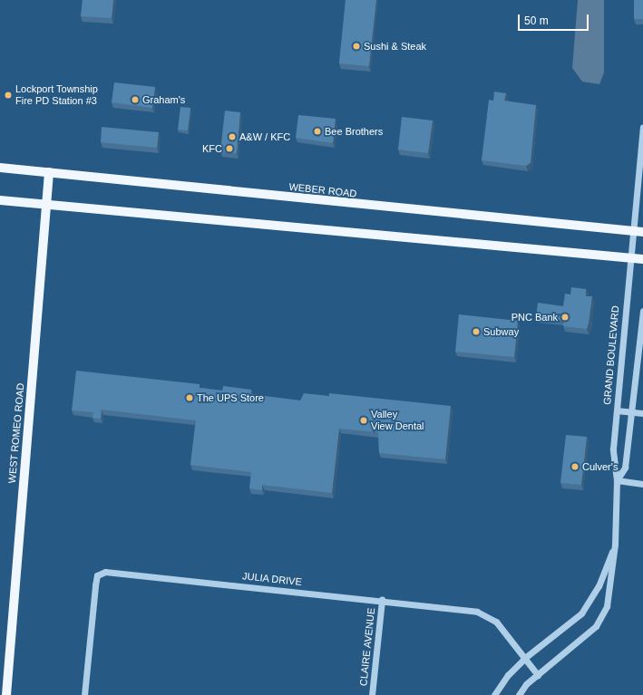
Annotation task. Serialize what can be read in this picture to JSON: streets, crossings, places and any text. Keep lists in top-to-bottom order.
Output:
{
  "streets": {
    "main road": ["WEBER ROAD", "WEST ROMEO ROAD"],
    "street": ["GRAND BOULEVARD", "JULIA DRIVE", "CLAIRE AVENUE"]
  },
  "crossings": [
    ["WEBER ROAD", "GRAND BOULEVARD"],
    ["WEBER ROAD", "WEST ROMEO ROAD"],
    ["GRAND BOULEVARD", "JULIA DRIVE"],
    ["JULIA DRIVE", "CLAIRE AVENUE"]
  ],
  "places": [
    "Sushi & Steak",
    "Lockport Township Fire PD Station #3",
    "Graham's",
    "Bee Brothers",
    "A&W / KFC",
    "KFC",
    "PNC Bank",
    "Subway",
    "The UPS Store",
    "Valley View Dental",
    "Culver's"
  ],
  "scale_bar": "50 m"
}
